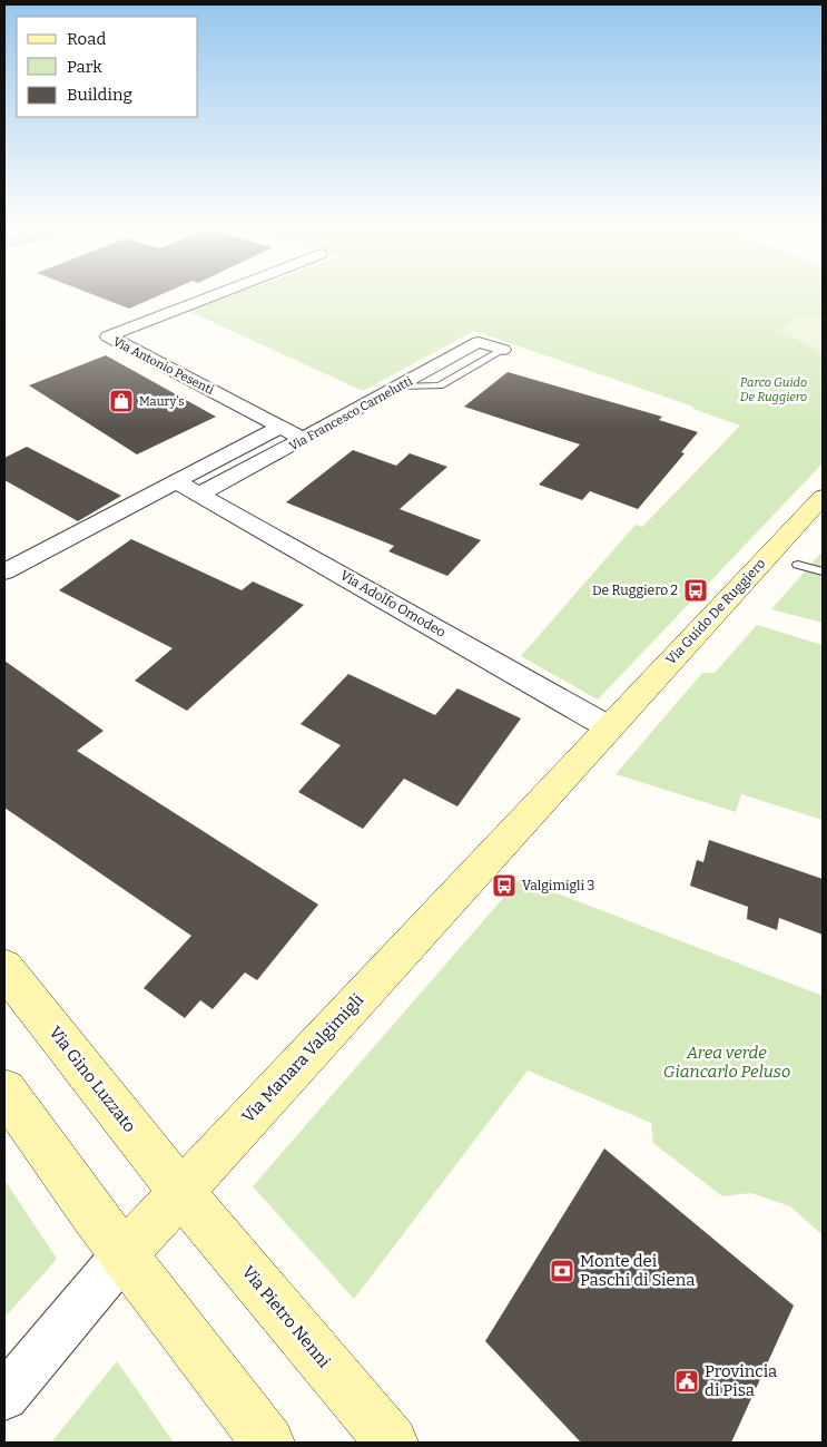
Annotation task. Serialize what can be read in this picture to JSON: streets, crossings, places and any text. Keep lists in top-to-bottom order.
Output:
{
  "streets": {
    "street": [
      "Via Antonio Pesenti",
      "Via Francesco Carnelutti",
      "Via Adolfo Omodeo",
      "Via Guido De Ruggiero",
      "Via Manara Valgimigli",
      "Via Gino Luzzato",
      "Via Pietro Nenni"
    ]
  },
  "crossings": [
    ["Via Antonio Pesenti", "Via Francesco Carnelutti"],
    ["Via Francesco Carnelutti", "Via Adolfo Omodeo"],
    ["Via Adolfo Omodeo", "Via Guido De Ruggiero"],
    ["Via Adolfo Omodeo", "Via Manara Valgimigli"],
    ["Via Guido De Ruggiero", "Via Manara Valgimigli"],
    ["Via Manara Valgimigli", "Via Gino Luzzato"],
    ["Via Manara Valgimigli", "Via Pietro Nenni"],
    ["Via Gino Luzzato", "Via Pietro Nenni"]
  ],
  "parks": ["Parco Guido De Ruggiero", "Area verde Giancarlo Peluso"],
  "places": {
    "shop": ["Maury's"],
    "bus stop": ["De Ruggiero 2", "Valgimigli 3"],
    "bank": ["Monte dei Paschi di Siena"],
    "public building": ["Provincia di Pisa"]
  },
  "legend": ["Road", "Park", "Building"]
}
